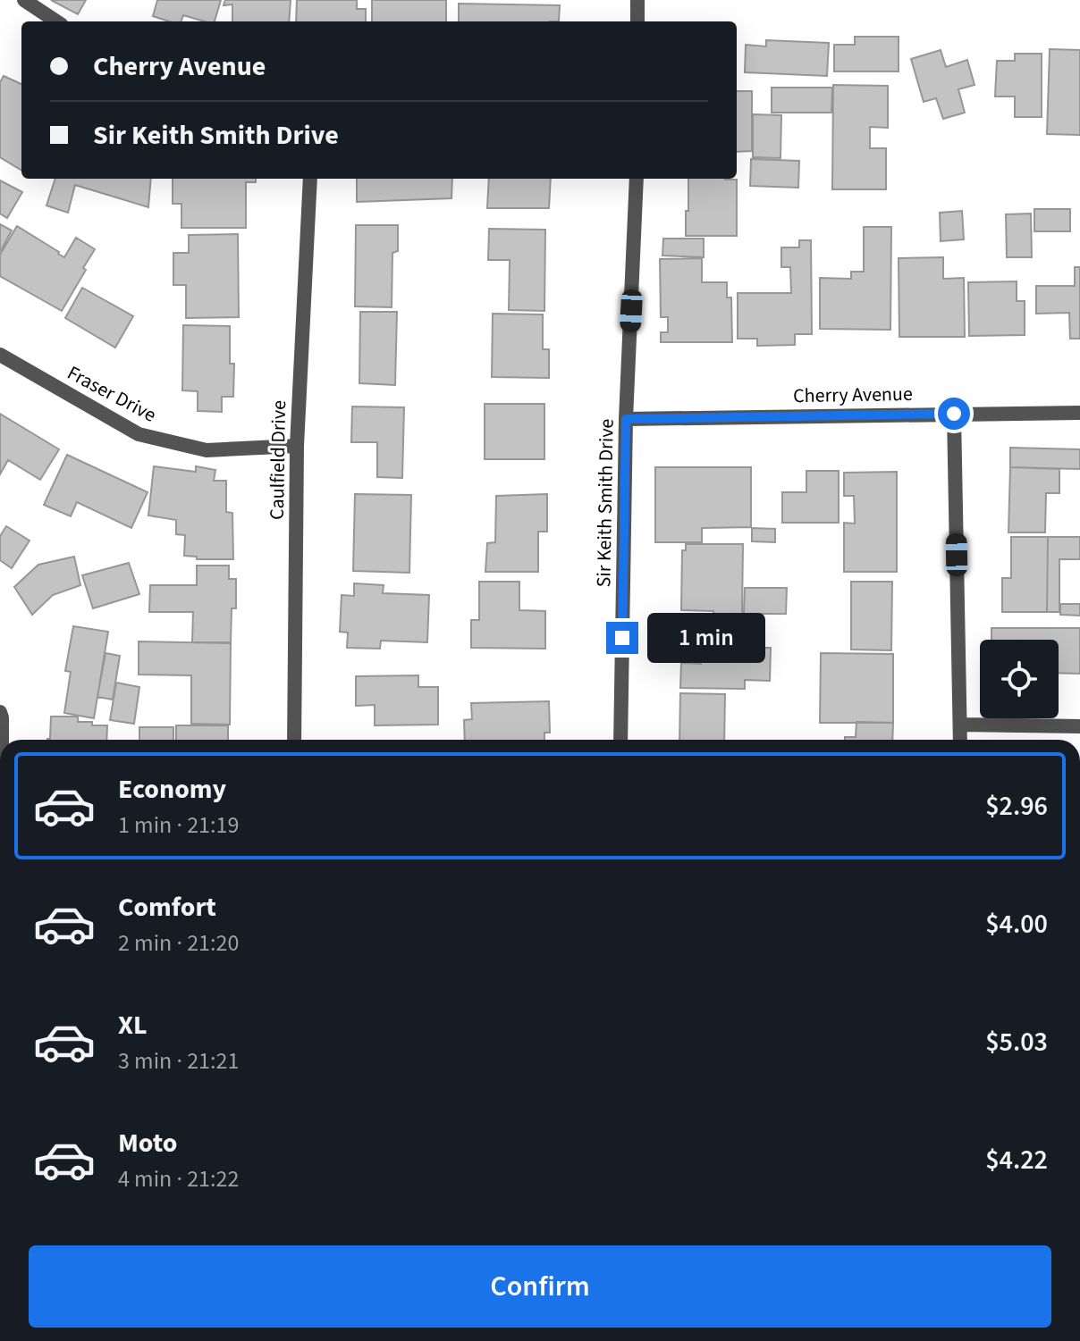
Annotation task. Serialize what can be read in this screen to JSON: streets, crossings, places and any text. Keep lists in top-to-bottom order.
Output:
{
  "streets": {
    "street": [
      "Fraser Drive",
      "Cherry Avenue",
      "Caulfield Drive",
      "Sir Keith Smith Drive"
    ]
  },
  "crossings": [
    ["Fraser Drive", "Caulfield Drive"],
    ["Cherry Avenue", "Sir Keith Smith Drive"]
  ],
  "page": {
    "banner": ["Cherry Avenue", "Sir Keith Smith Drive"],
    "bubble": "1 min",
    "list": [
      {
        "name": "Economy",
        "note": "1 min · 21:19",
        "value": "$2.96"
      },
      {
        "name": "Comfort",
        "note": "2 min · 21:20",
        "value": "$4.00"
      },
      {
        "name": "XL",
        "note": "3 min · 21:21",
        "value": "$5.03"
      },
      {
        "name": "Moto",
        "note": "4 min · 21:22",
        "value": "$4.22"
      }
    ],
    "buttons": "Confirm"
  }
}
